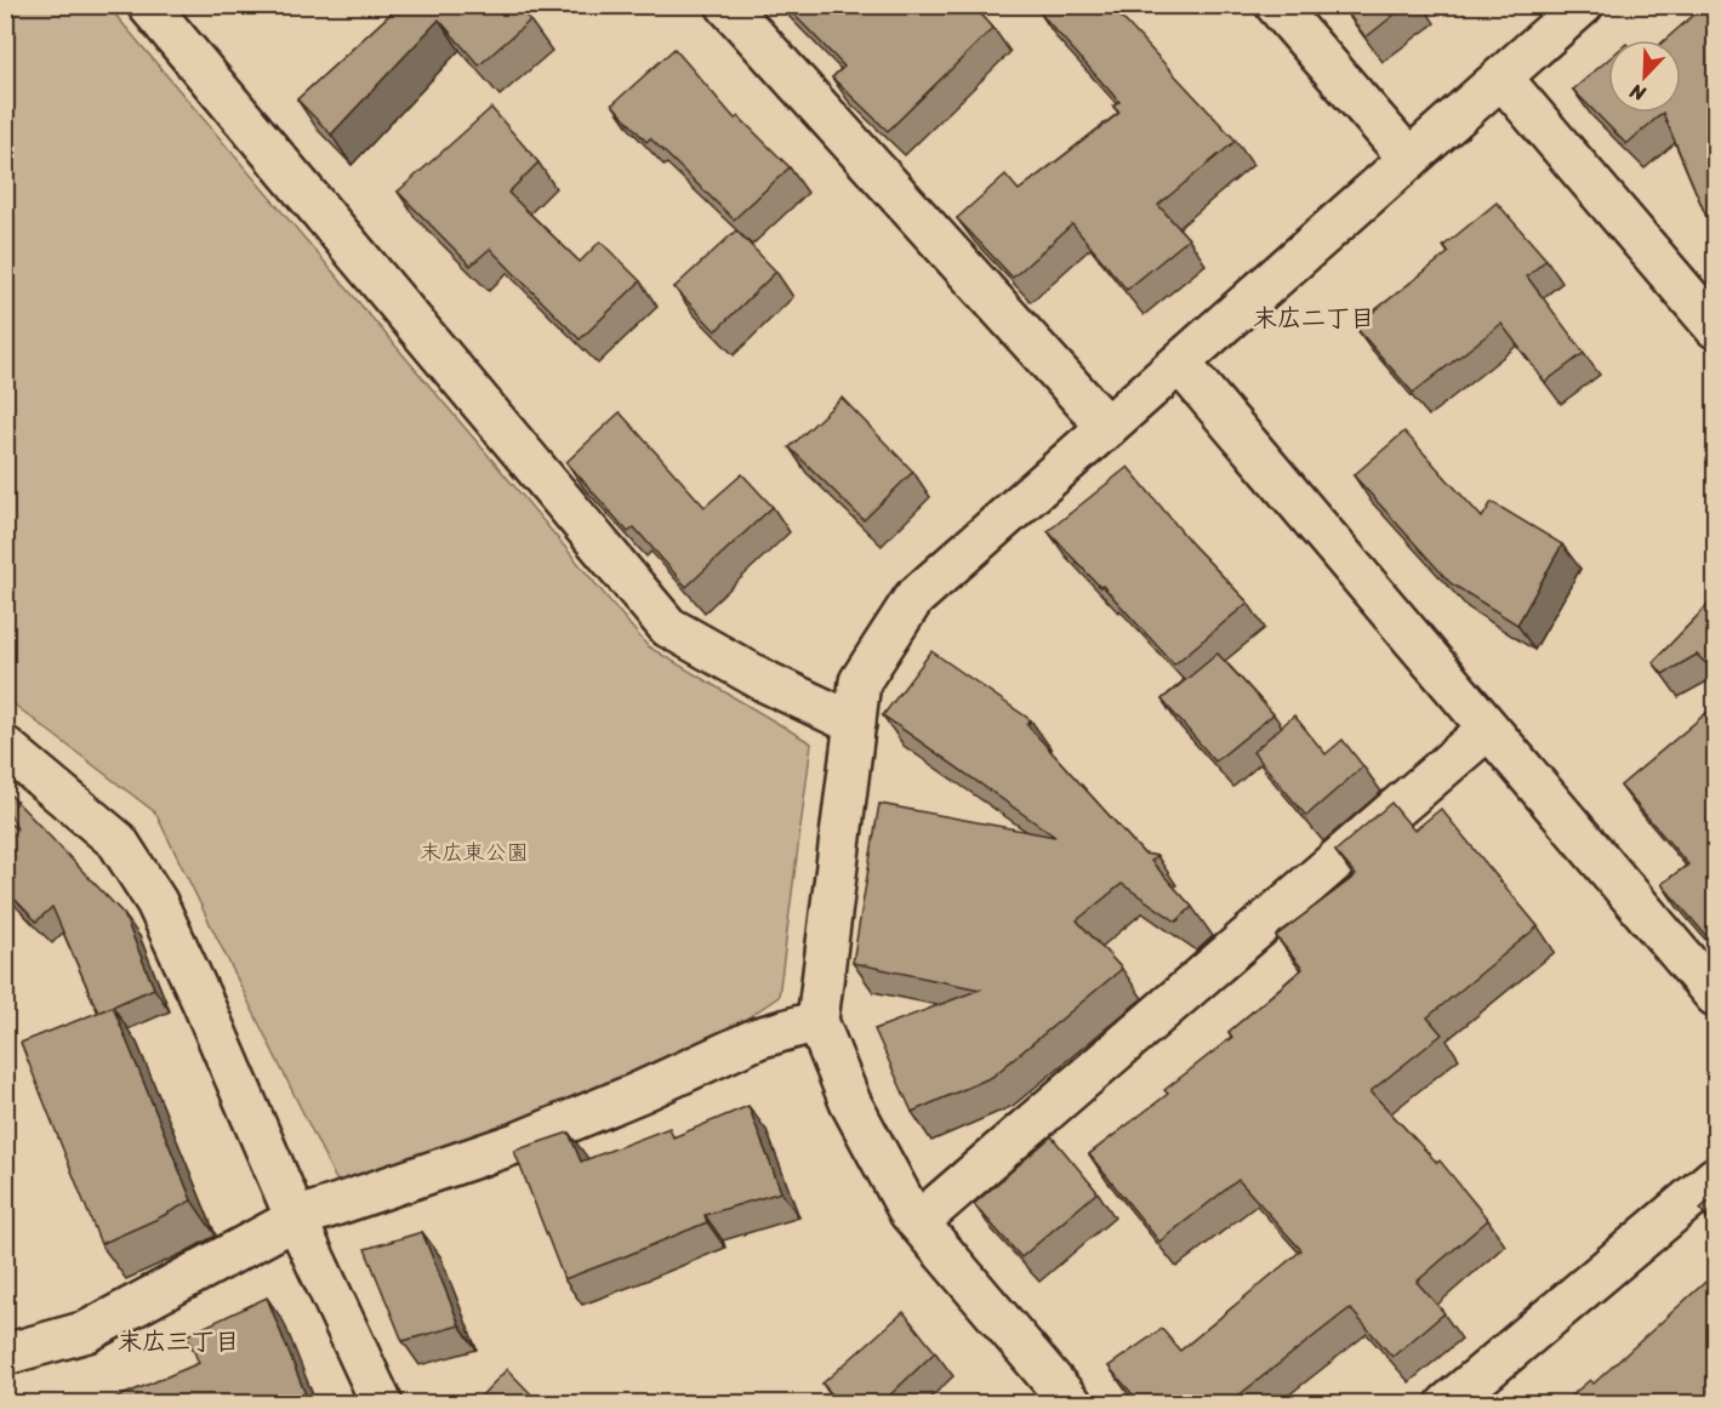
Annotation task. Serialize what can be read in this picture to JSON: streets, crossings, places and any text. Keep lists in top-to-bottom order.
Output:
{
  "districts": ["末広二丁目", "末広三丁目"],
  "parks": ["末広東公園"],
  "north": "bottom left"
}
